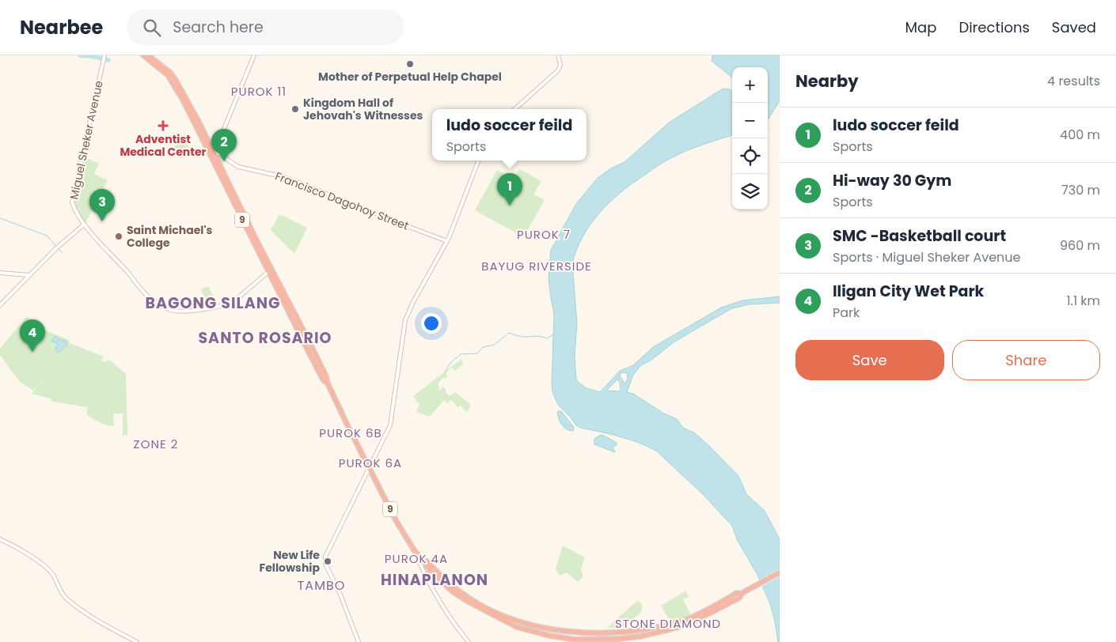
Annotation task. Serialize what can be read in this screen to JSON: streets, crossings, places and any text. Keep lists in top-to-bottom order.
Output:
{
  "streets": {
    "highway": ["9"],
    "street": ["Miguel Sheker Avenue", "Francisco Dagohoy Street"]
  },
  "crossings": [
    ["Miguel Sheker Avenue", "9"],
    ["Francisco Dagohoy Street", "9"]
  ],
  "districts": [
    "PUROK 11",
    "PUROK 7",
    "BAYUG RIVERSIDE",
    "BAGONG SILANG",
    "SANTO ROSARIO",
    "PUROK 6B",
    "ZONE 2",
    "PUROK 6A",
    "PUROK 4A",
    "HINAPLANON",
    "TAMBO",
    "STONE DIAMOND"
  ],
  "places": {
    "other": [
      "Mother of Perpetual Help Chapel",
      "Kingdom Hall of Jehovah's Witnesses",
      "Saint Michael's College",
      "New Life Fellowship"
    ],
    "health": ["Adventist Medical Center"]
  },
  "page": {
    "header": "Nearbee",
    "search": "Search here",
    "nav": ["Map", "Directions", "Saved"],
    "heading": ["Nearby", "4 results"],
    "map_buttons": ["+", "−"],
    "list": [
      {
        "mark": "1",
        "name": "ludo soccer feild",
        "note": "Sports",
        "value": "400 m"
      },
      {
        "mark": "2",
        "name": "Hi-way 30 Gym",
        "note": "Sports",
        "value": "730 m"
      },
      {
        "mark": "3",
        "name": "SMC -Basketball court",
        "note": "Sports · Miguel Sheker Avenue",
        "value": "960 m"
      },
      {
        "mark": "4",
        "name": "Iligan City Wet Park",
        "note": "Park",
        "value": "1.1 km"
      }
    ],
    "popup": ["ludo soccer feild", "Sports"],
    "pins": [
      "2",
      "1",
      "3",
      "4"
    ],
    "buttons": ["Save", "Share"]
  }
}
